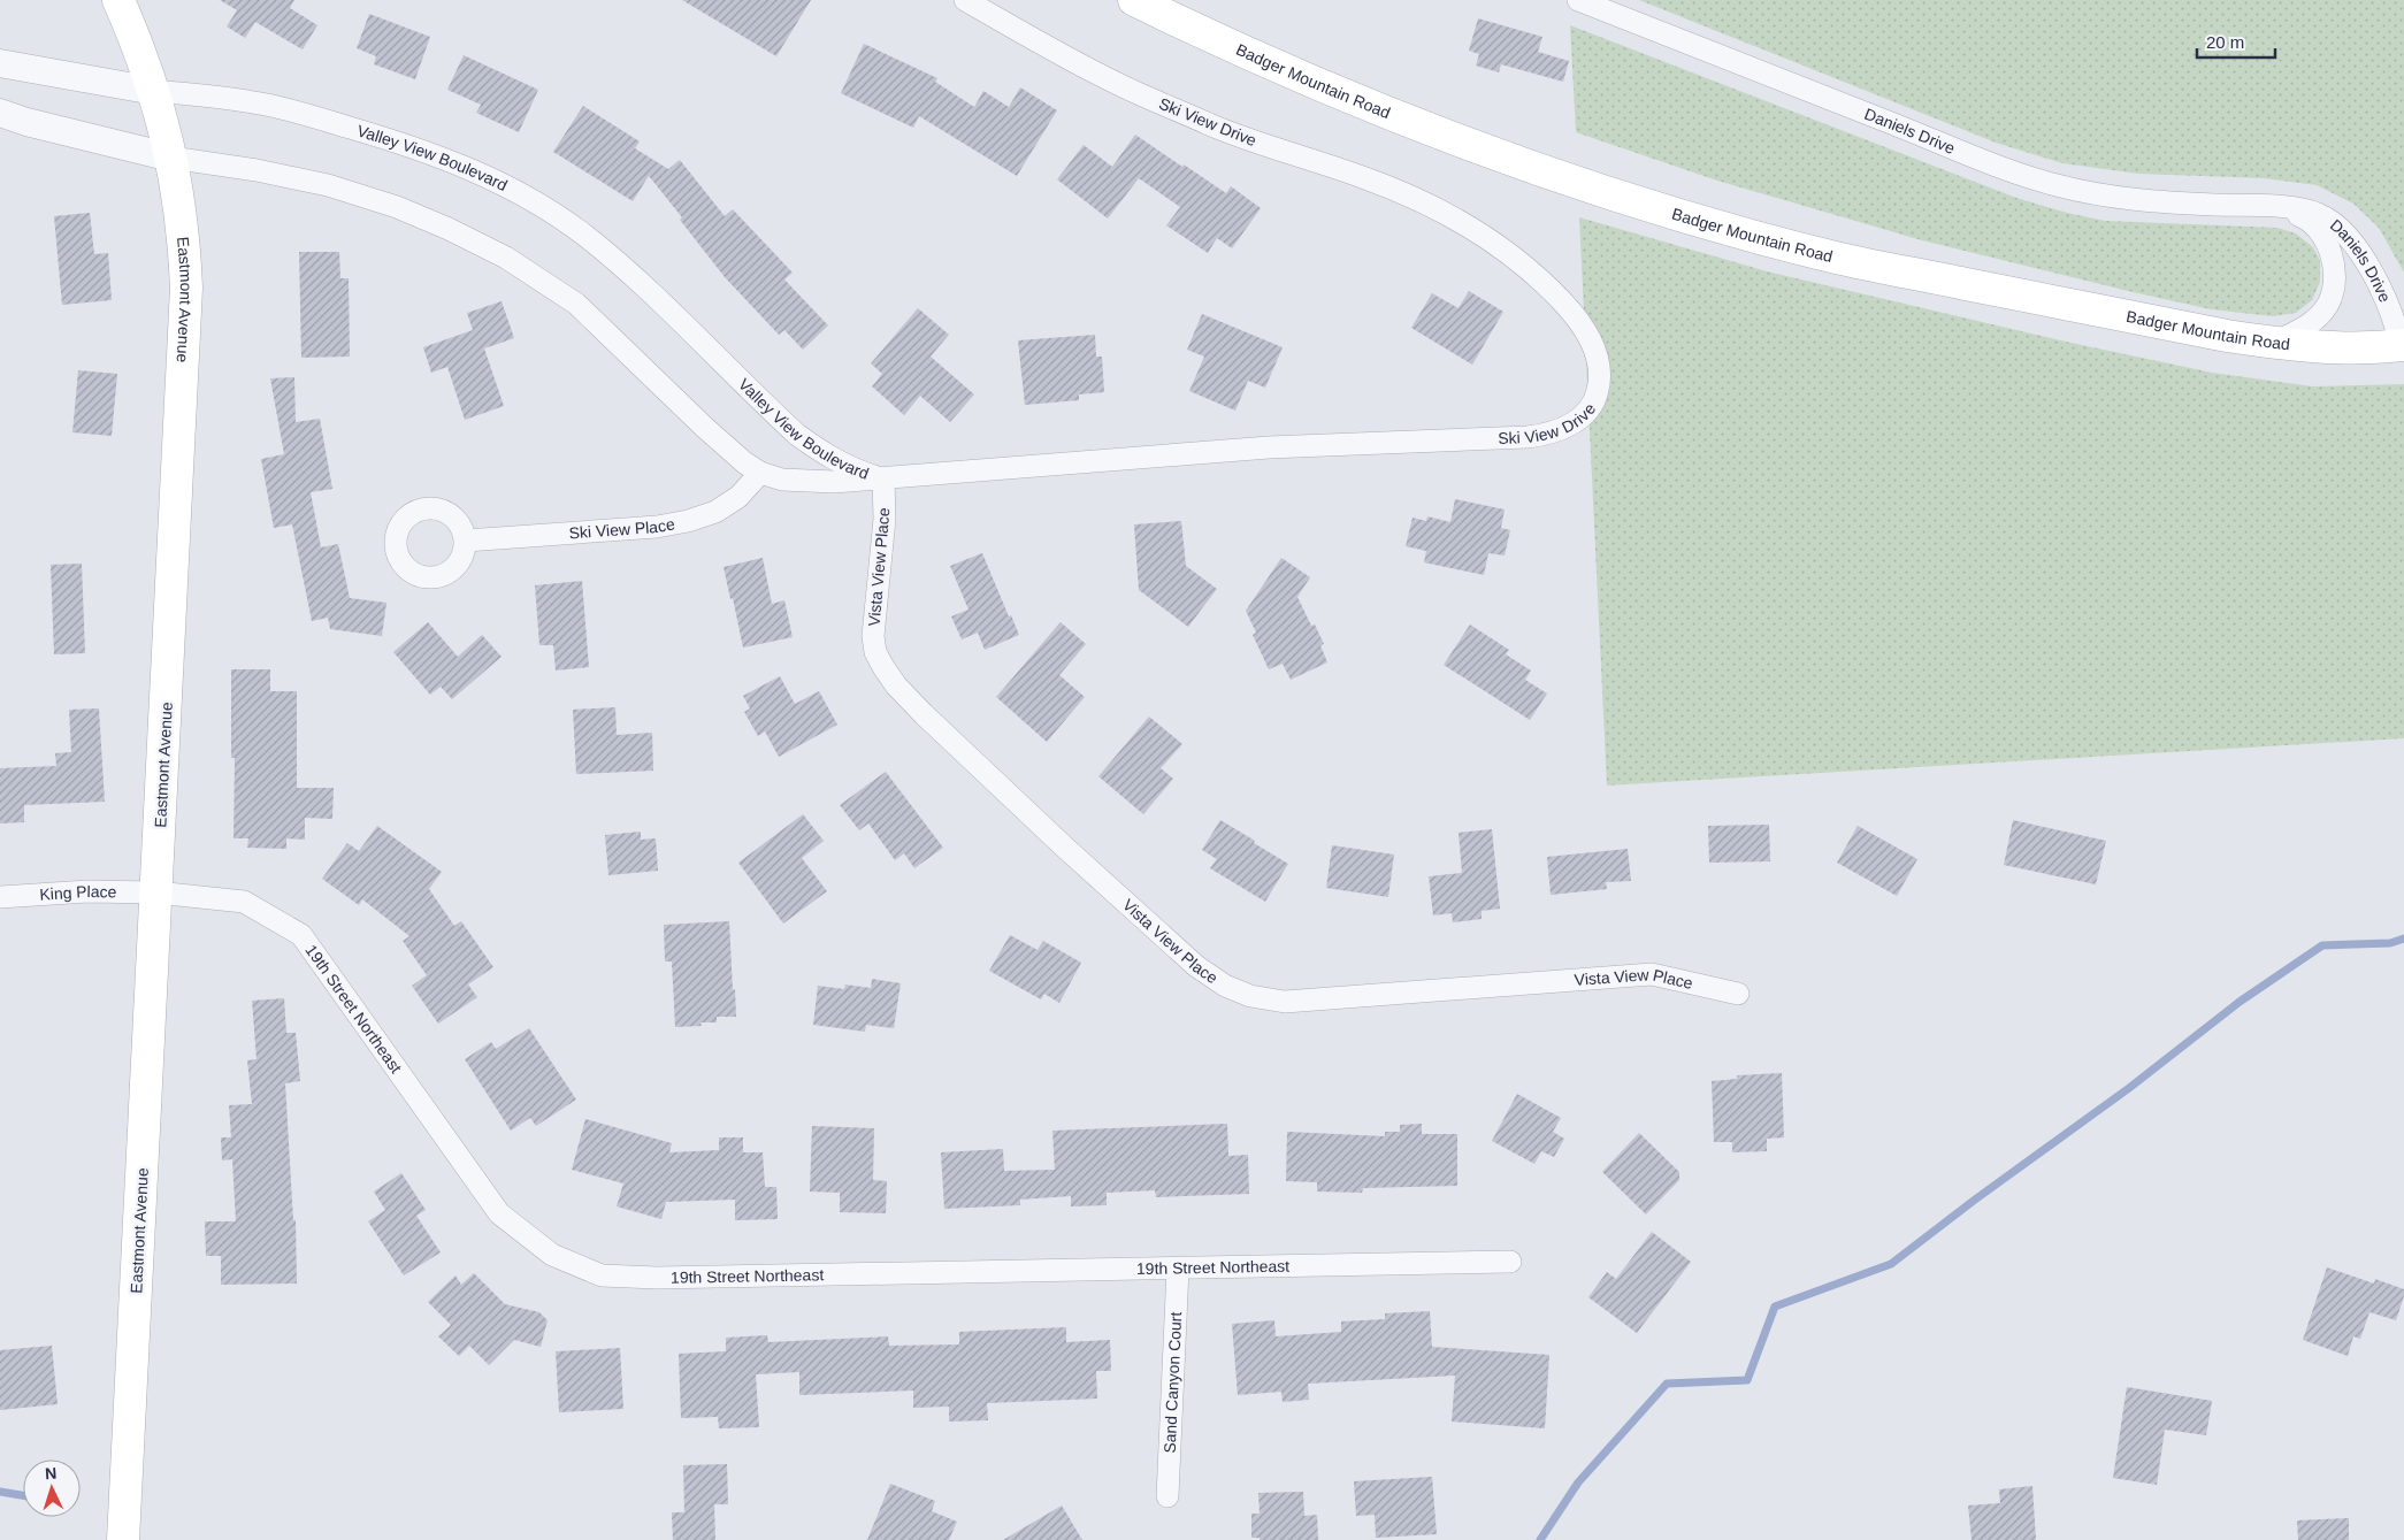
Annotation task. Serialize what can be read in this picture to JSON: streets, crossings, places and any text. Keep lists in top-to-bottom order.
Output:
{
  "streets": {
    "main road": ["Badger Mountain Road", "Eastmont Avenue"],
    "street": [
      "Ski View Drive",
      "Daniels Drive",
      "Valley View Boulevard",
      "Ski View Place",
      "Vista View Place",
      "King Place",
      "19th Street Northeast",
      "Sand Canyon Court"
    ]
  },
  "crossings": [
    ["Badger Mountain Road", "Daniels Drive"],
    ["Ski View Drive", "Valley View Boulevard"],
    ["Ski View Drive", "Vista View Place"],
    ["Valley View Boulevard", "Eastmont Avenue"],
    ["Valley View Boulevard", "Ski View Place"],
    ["Valley View Boulevard", "Vista View Place"],
    ["Eastmont Avenue", "King Place"],
    ["Eastmont Avenue", "19th Street Northeast"],
    ["King Place", "19th Street Northeast"],
    ["19th Street Northeast", "Sand Canyon Court"]
  ],
  "scale_bar": "20 m",
  "north": "top"
}
